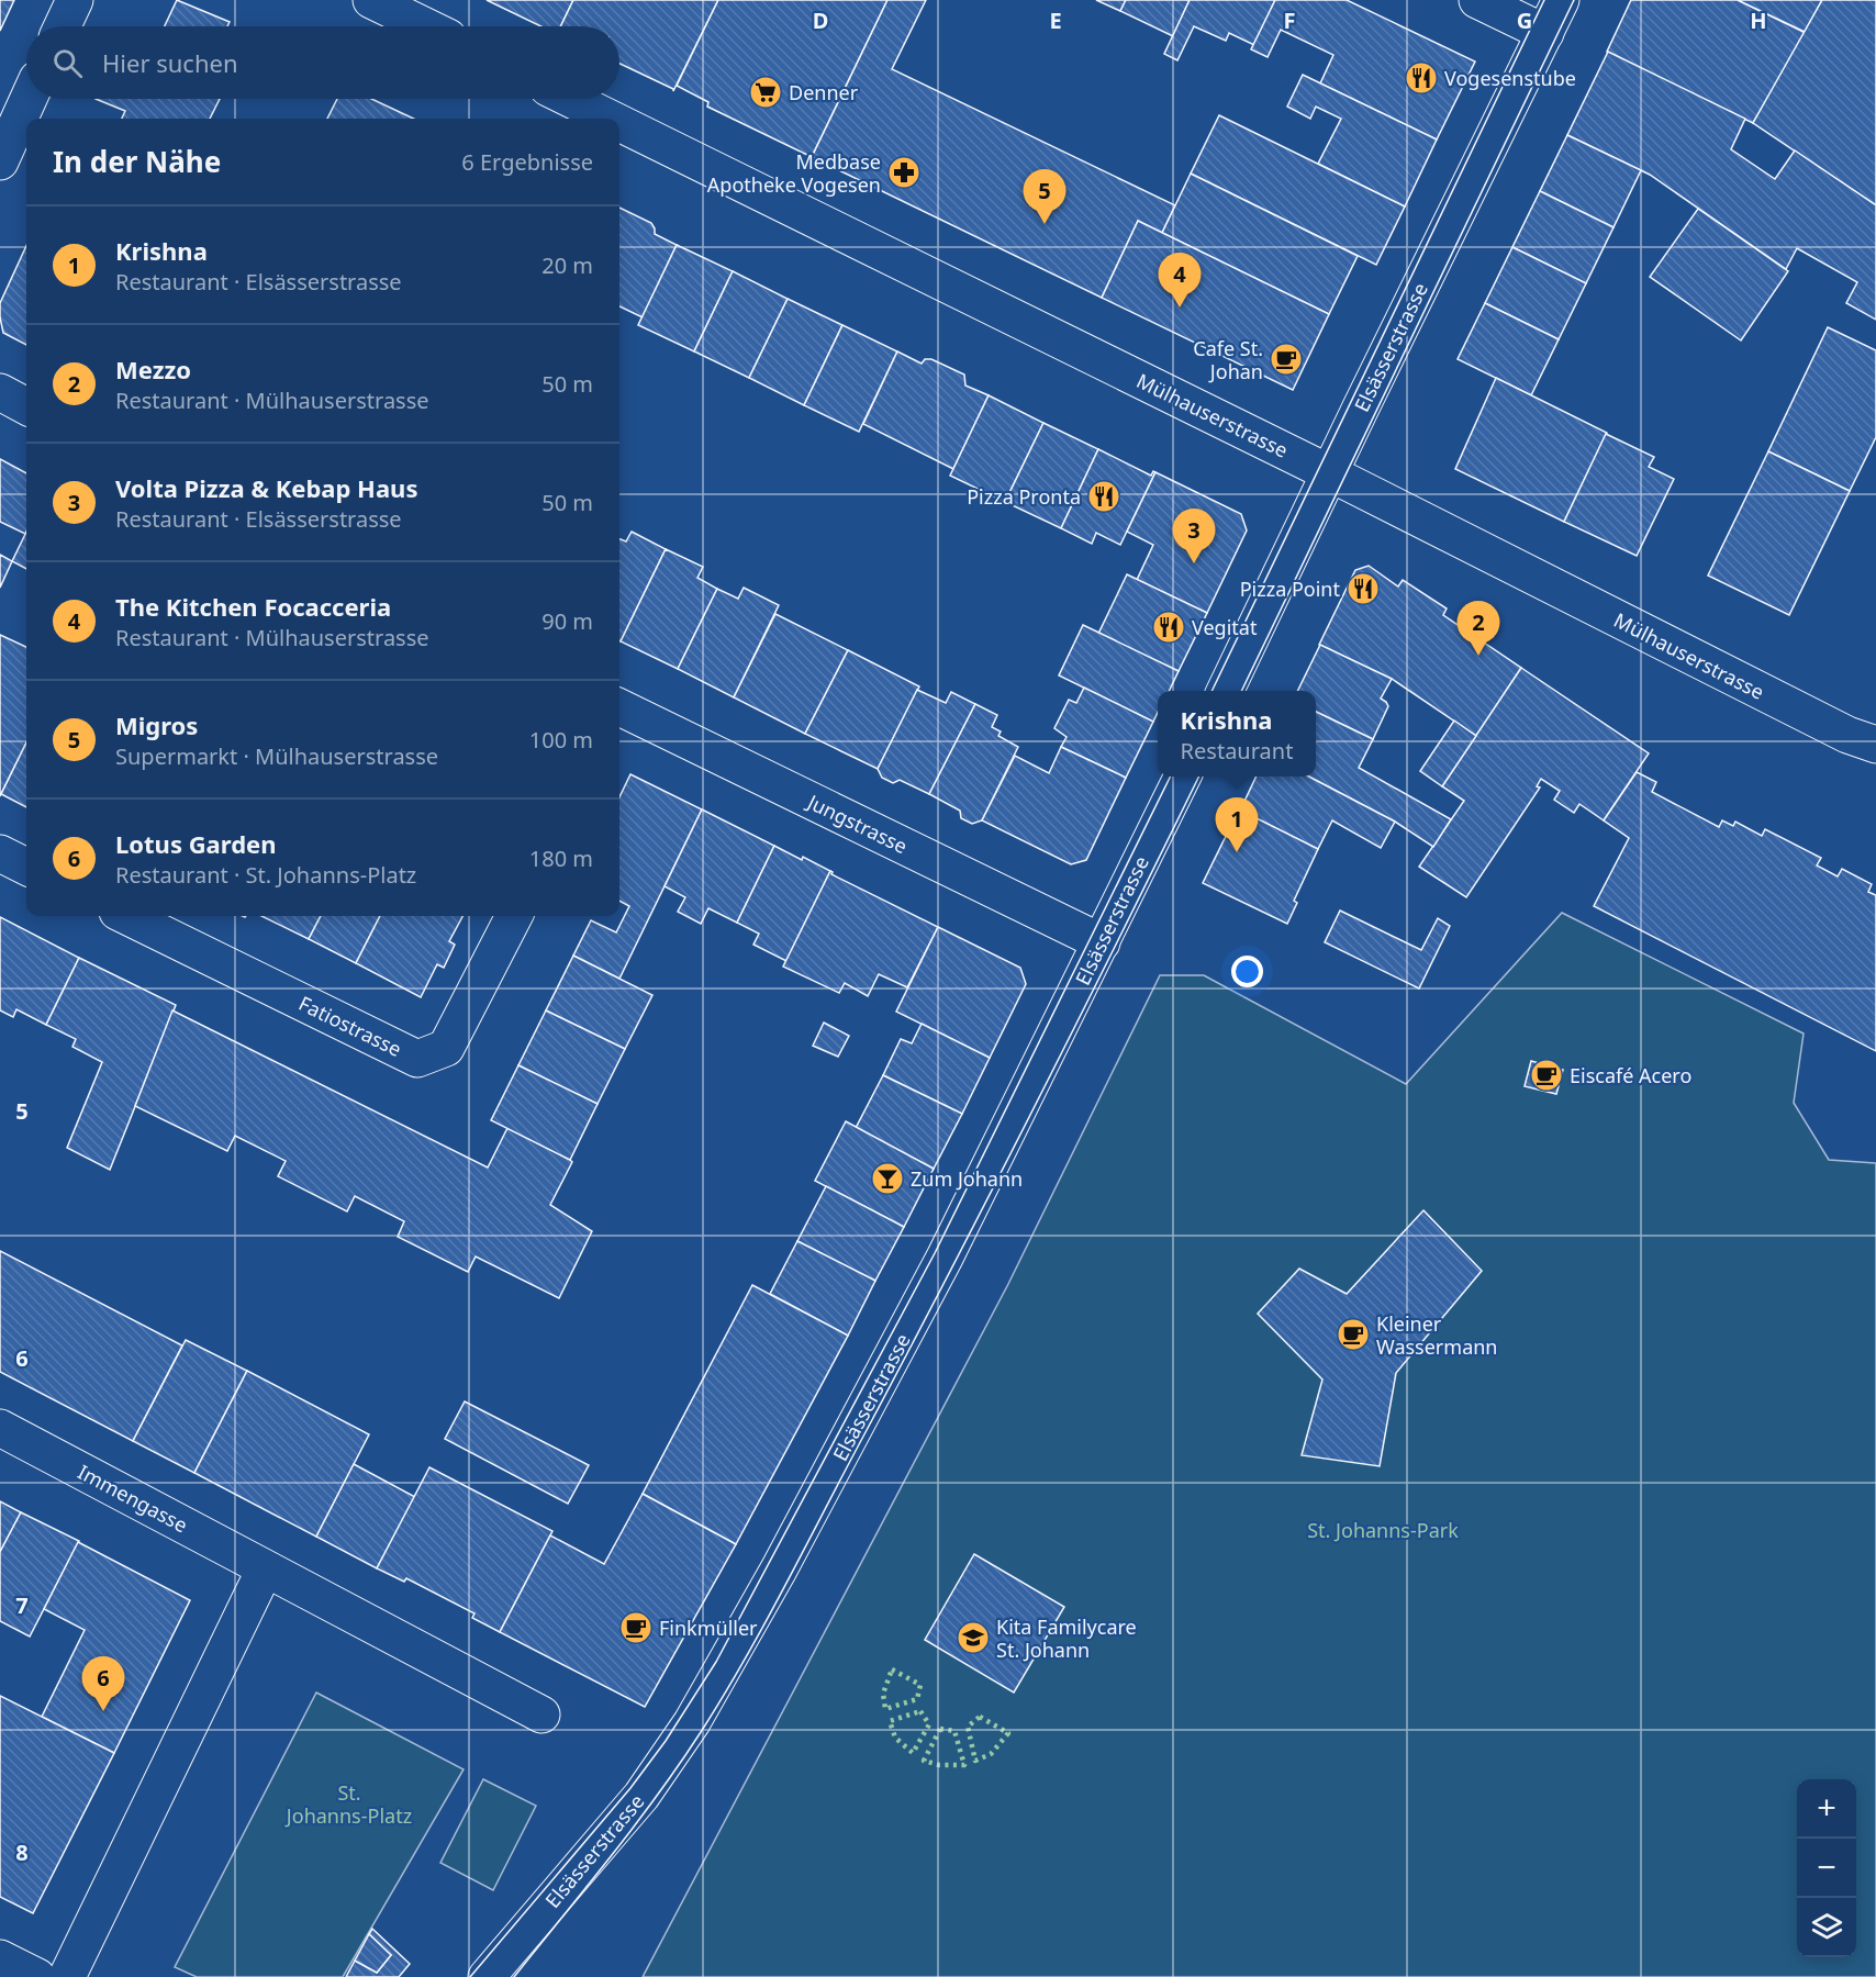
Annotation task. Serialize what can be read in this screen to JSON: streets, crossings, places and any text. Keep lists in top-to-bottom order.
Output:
{
  "streets": {
    "street": [
      "Elsässerstrasse",
      "Mülhauserstrasse",
      "Jungstrasse",
      "Fatiostrasse",
      "Immengasse"
    ]
  },
  "crossings": [
    ["Elsässerstrasse", "Mülhauserstrasse"],
    ["Elsässerstrasse", "Jungstrasse"]
  ],
  "parks": ["St. Johanns-Park", "St. Johanns-Platz"],
  "places": {
    "restaurant": [
      "Vogesenstube",
      "Pizza Pronta",
      "Pizza Point",
      "Vegitat"
    ],
    "supermarket": ["Denner"],
    "pharmacy": ["Medbase Apotheke Vogesen"],
    "cafe": [
      "Cafe St. Johan",
      "Eiscafé Acero",
      "Kleiner Wassermann",
      "Finkmüller"
    ],
    "bar": ["Zum Johann"],
    "school or university": ["Kita Familycare St. Johann"]
  },
  "page": {
    "search": "Hier suchen",
    "heading": ["In der Nähe", "6 Ergebnisse"],
    "pins": [
      "5",
      "4",
      "3",
      "2",
      "1",
      "6"
    ],
    "list": [
      {
        "mark": "1",
        "name": "Krishna",
        "note": "Restaurant · Elsässerstrasse",
        "value": "20 m"
      },
      {
        "mark": "2",
        "name": "Mezzo",
        "note": "Restaurant · Mülhauserstrasse",
        "value": "50 m"
      },
      {
        "mark": "3",
        "name": "Volta Pizza & Kebap Haus",
        "note": "Restaurant · Elsässerstrasse",
        "value": "50 m"
      },
      {
        "mark": "4",
        "name": "The Kitchen Focacceria",
        "note": "Restaurant · Mülhauserstrasse",
        "value": "90 m"
      },
      {
        "mark": "5",
        "name": "Migros",
        "note": "Supermarkt · Mülhauserstrasse",
        "value": "100 m"
      },
      {
        "mark": "6",
        "name": "Lotus Garden",
        "note": "Restaurant · St. Johanns-Platz",
        "value": "180 m"
      }
    ],
    "popup": ["Krishna", "Restaurant"],
    "map_buttons": ["+", "−"]
  },
  "grid": {
    "columns": [
      "D",
      "E",
      "F",
      "G",
      "H"
    ],
    "rows": [
      "5",
      "6",
      "7",
      "8"
    ]
  }
}
